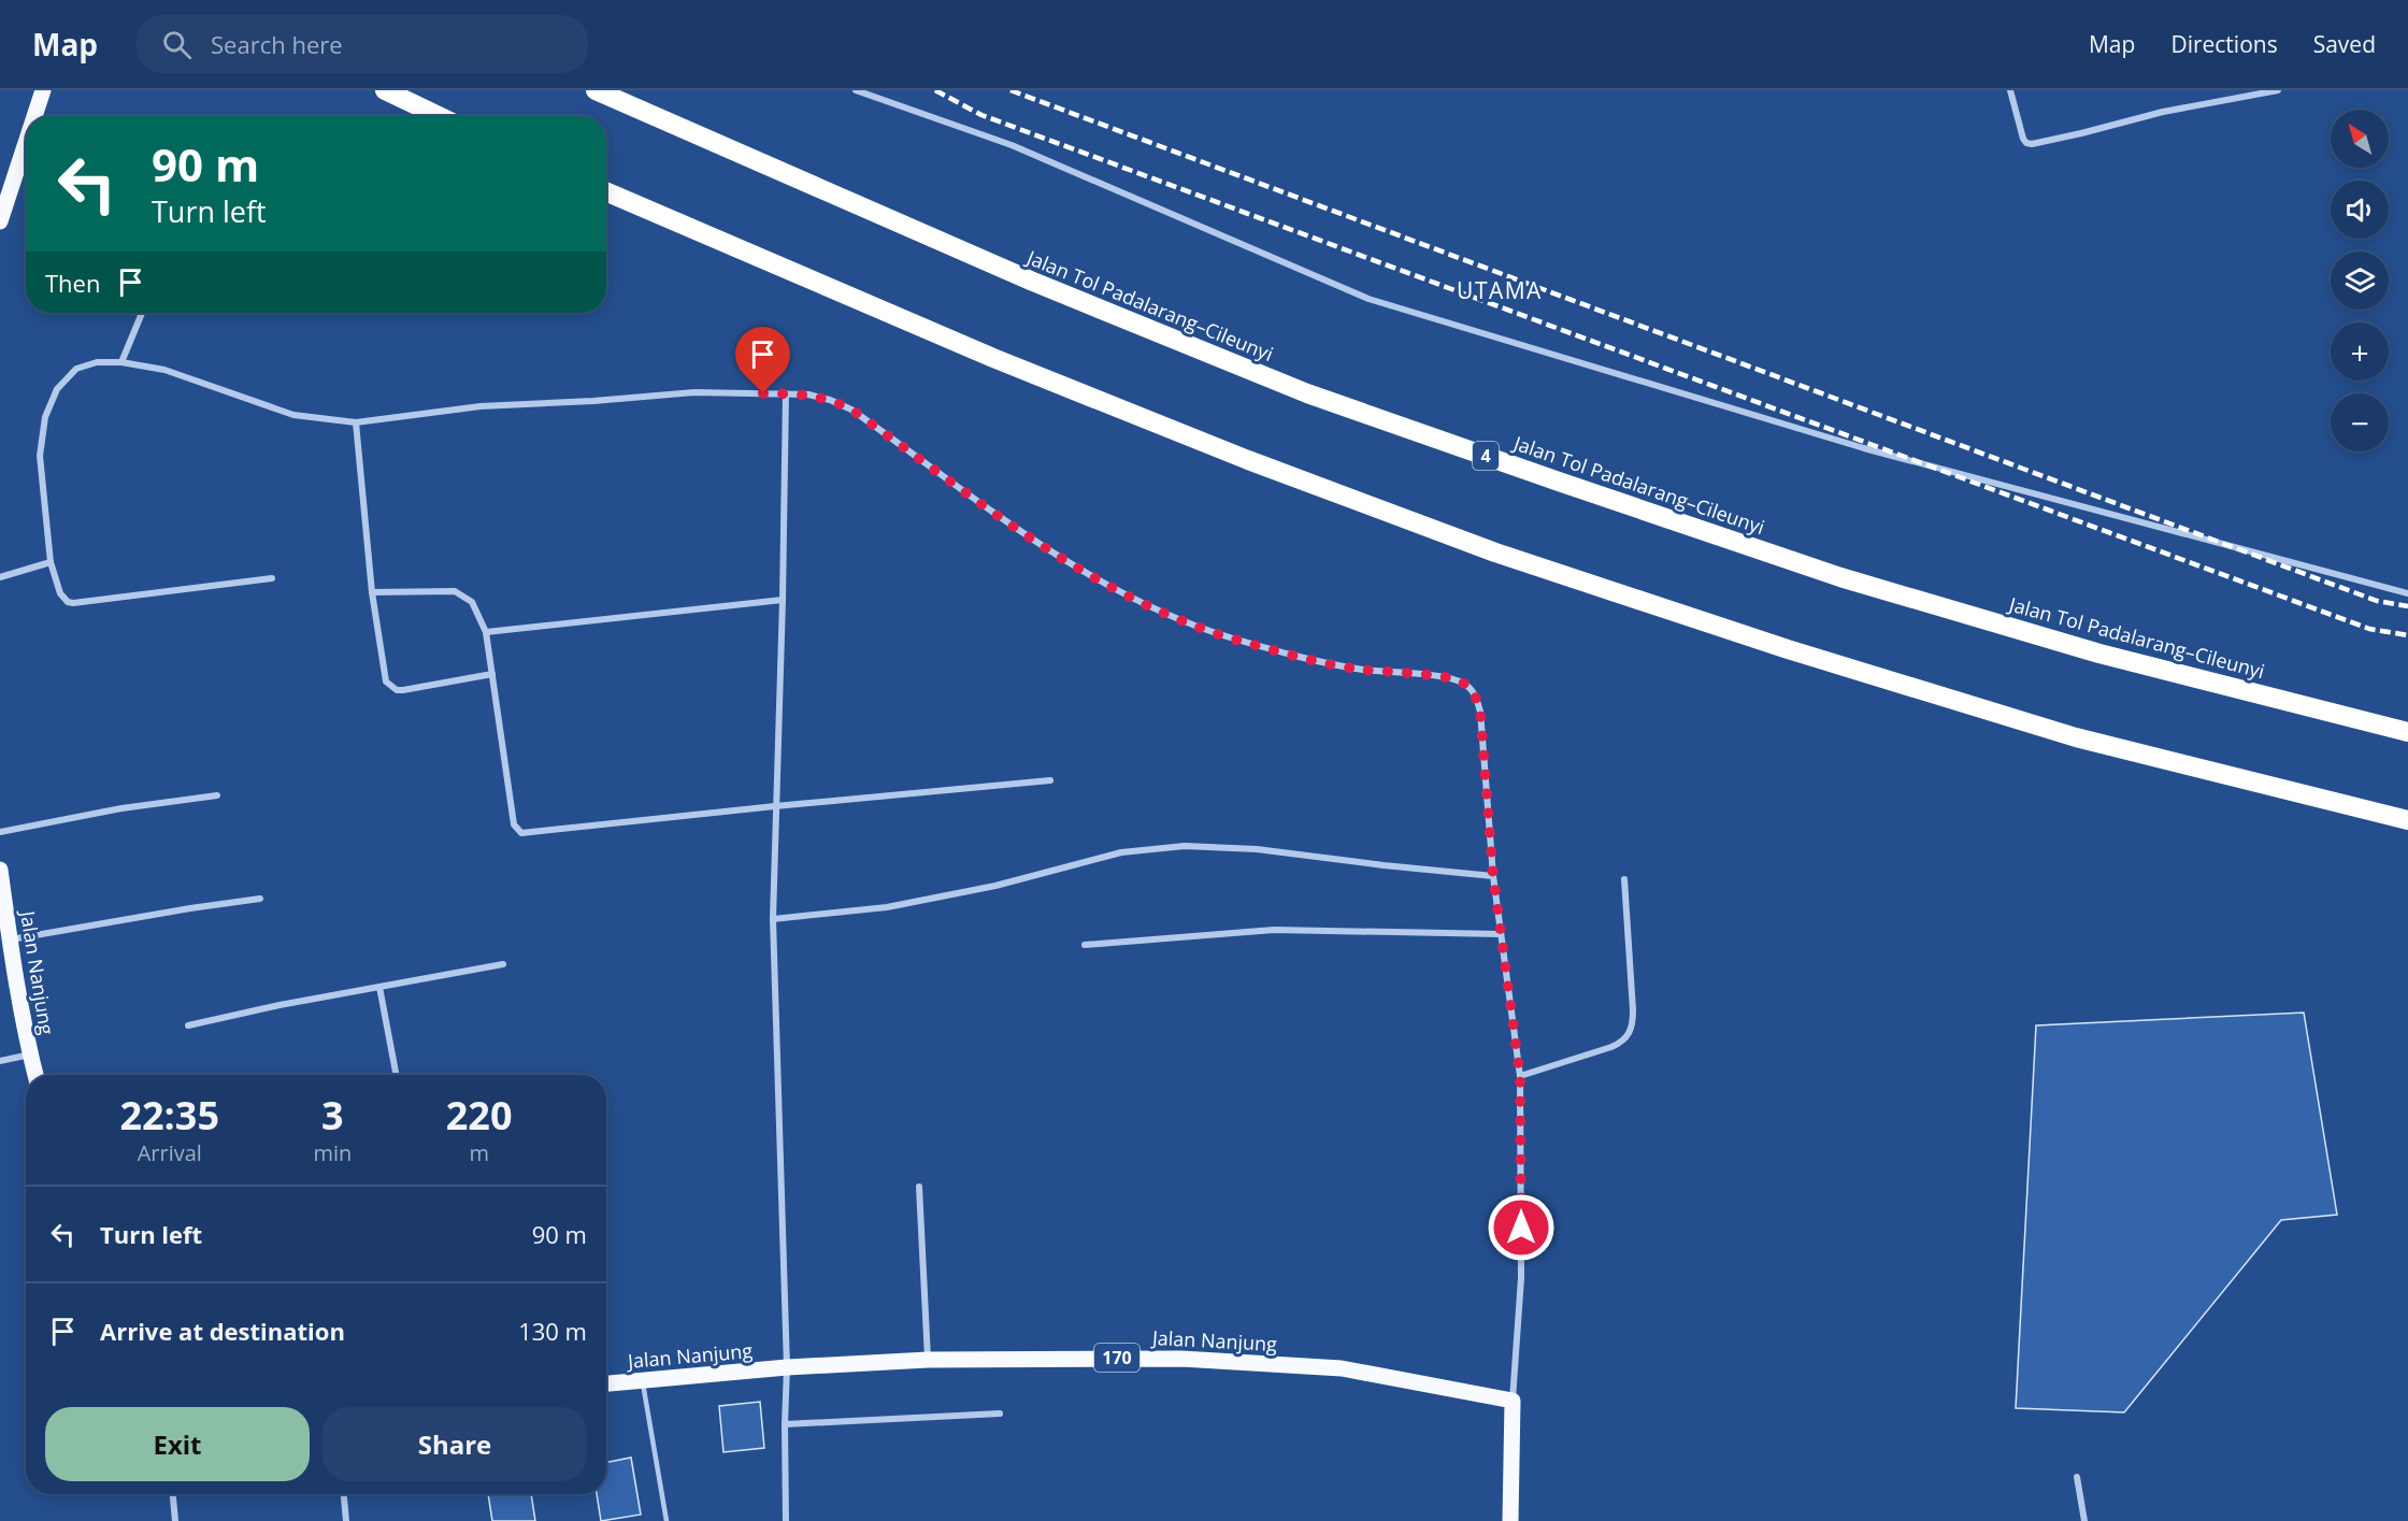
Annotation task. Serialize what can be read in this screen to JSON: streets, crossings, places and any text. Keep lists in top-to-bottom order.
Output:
{
  "streets": {
    "highway": ["Jalan Tol Padalarang–Cileunyi", "4"],
    "main road": ["Jalan Nanjung", "170"]
  },
  "districts": ["UTAMA"],
  "north": "top left",
  "page": {
    "header": "Map",
    "search": "Search here",
    "nav": ["Map", "Directions", "Saved"],
    "map_buttons": ["+", "−"],
    "turn": ["90 m", "Turn left"],
    "then": "Then",
    "eta": [
      "22:35",
      "Arrival",
      "3",
      "min",
      "220",
      "m"
    ],
    "list": [
      {
        "name": "Turn left",
        "value": "90 m"
      },
      {
        "name": "Arrive at destination",
        "value": "130 m"
      }
    ],
    "buttons": ["Exit", "Share"]
  }
}
